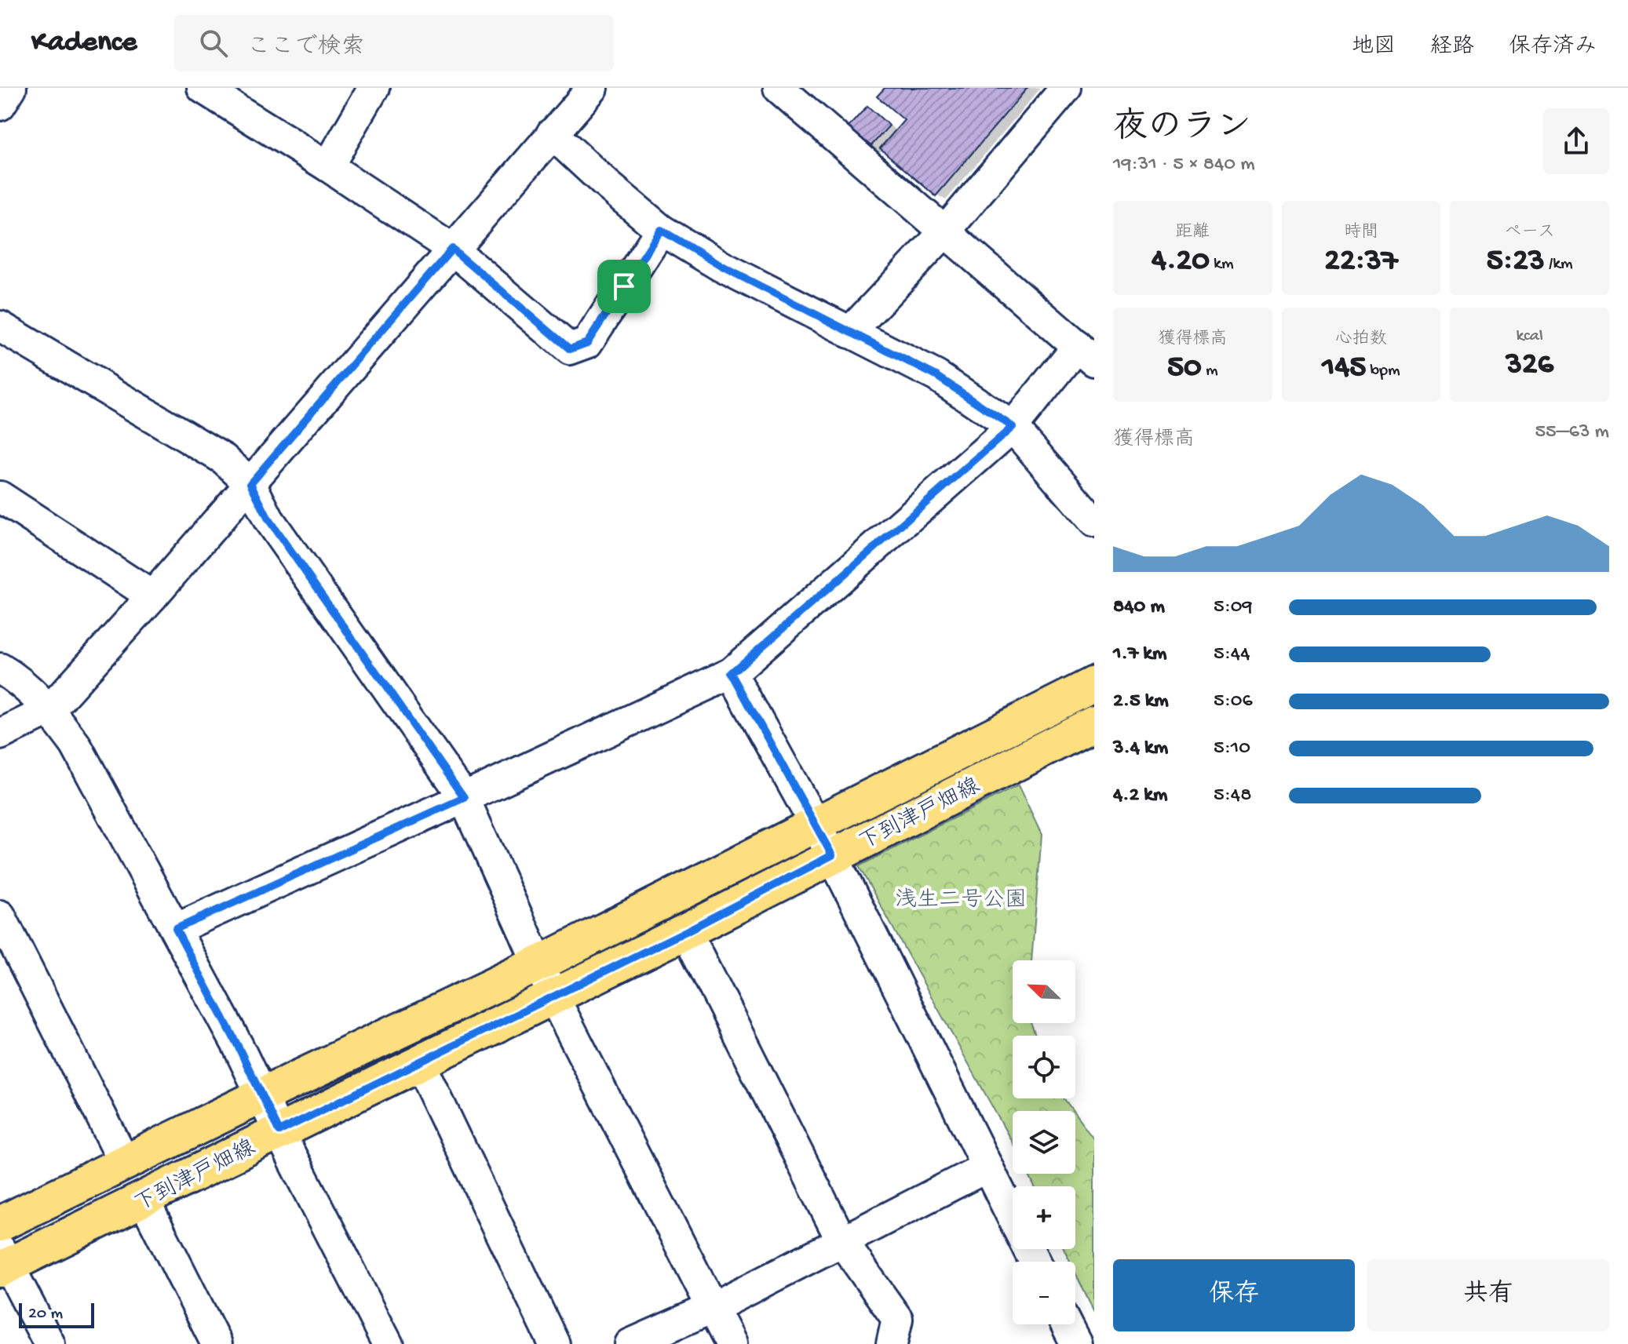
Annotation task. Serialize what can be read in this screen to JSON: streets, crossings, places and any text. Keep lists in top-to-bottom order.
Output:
{
  "streets": {
    "main road": ["下到津戸畑線"]
  },
  "parks": ["浅生二号公園"],
  "scale_bar": "20 m",
  "north": "top left",
  "page": {
    "header": "Kadence",
    "search": "ここで検索",
    "nav": ["地図", "経路", "保存済み"],
    "heading": ["夜のラン", "19:31 · 5 × 840 m"],
    "stats": [
      ["距離", "4.20 km"],
      ["時間", "22:37"],
      ["ペース", "5:23 /km"],
      ["獲得標高", "50 m"],
      ["心拍数", "145 bpm"],
      ["kcal", "326"]
    ],
    "chart": ["獲得標高", "55–63 m"],
    "list": [
      {
        "name": "840 m",
        "note": "5:09"
      },
      {
        "name": "1.7 km",
        "note": "5:44"
      },
      {
        "name": "2.5 km",
        "note": "5:06"
      },
      {
        "name": "3.4 km",
        "note": "5:10"
      },
      {
        "name": "4.2 km",
        "note": "5:48"
      }
    ],
    "map_buttons": ["+", "−"],
    "buttons": ["保存", "共有"],
    "scale": "20 m"
  }
}
